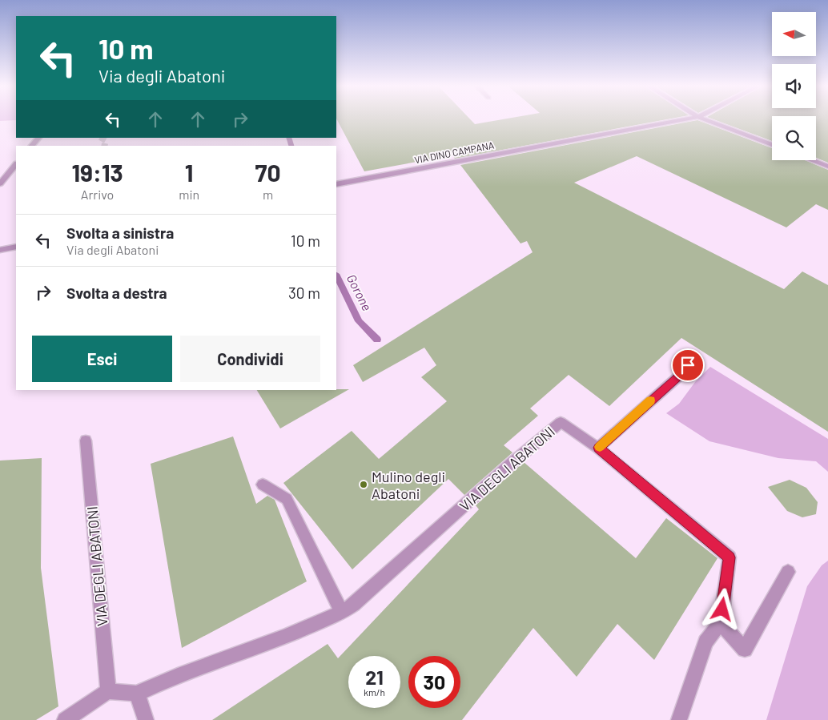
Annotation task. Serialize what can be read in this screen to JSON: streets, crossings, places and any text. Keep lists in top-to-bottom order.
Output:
{
  "streets": {
    "street": ["VIA DINO CAMPANA", "VIA DEGLI ABATONI"]
  },
  "water": ["Gorone"],
  "places": ["Mulino degli Abatoni"],
  "north": "left",
  "page": {
    "turn": ["10 m", "Via degli Abatoni"],
    "eta": [
      "19:13",
      "Arrivo",
      "1",
      "min",
      "70",
      "m"
    ],
    "list": [
      {
        "name": "Svolta a sinistra",
        "note": "Via degli Abatoni",
        "value": "10 m"
      },
      {
        "name": "Svolta a destra",
        "value": "30 m"
      }
    ],
    "buttons": ["Esci", "Condividi"],
    "speed": "21 km/h",
    "limit": "30"
  }
}
